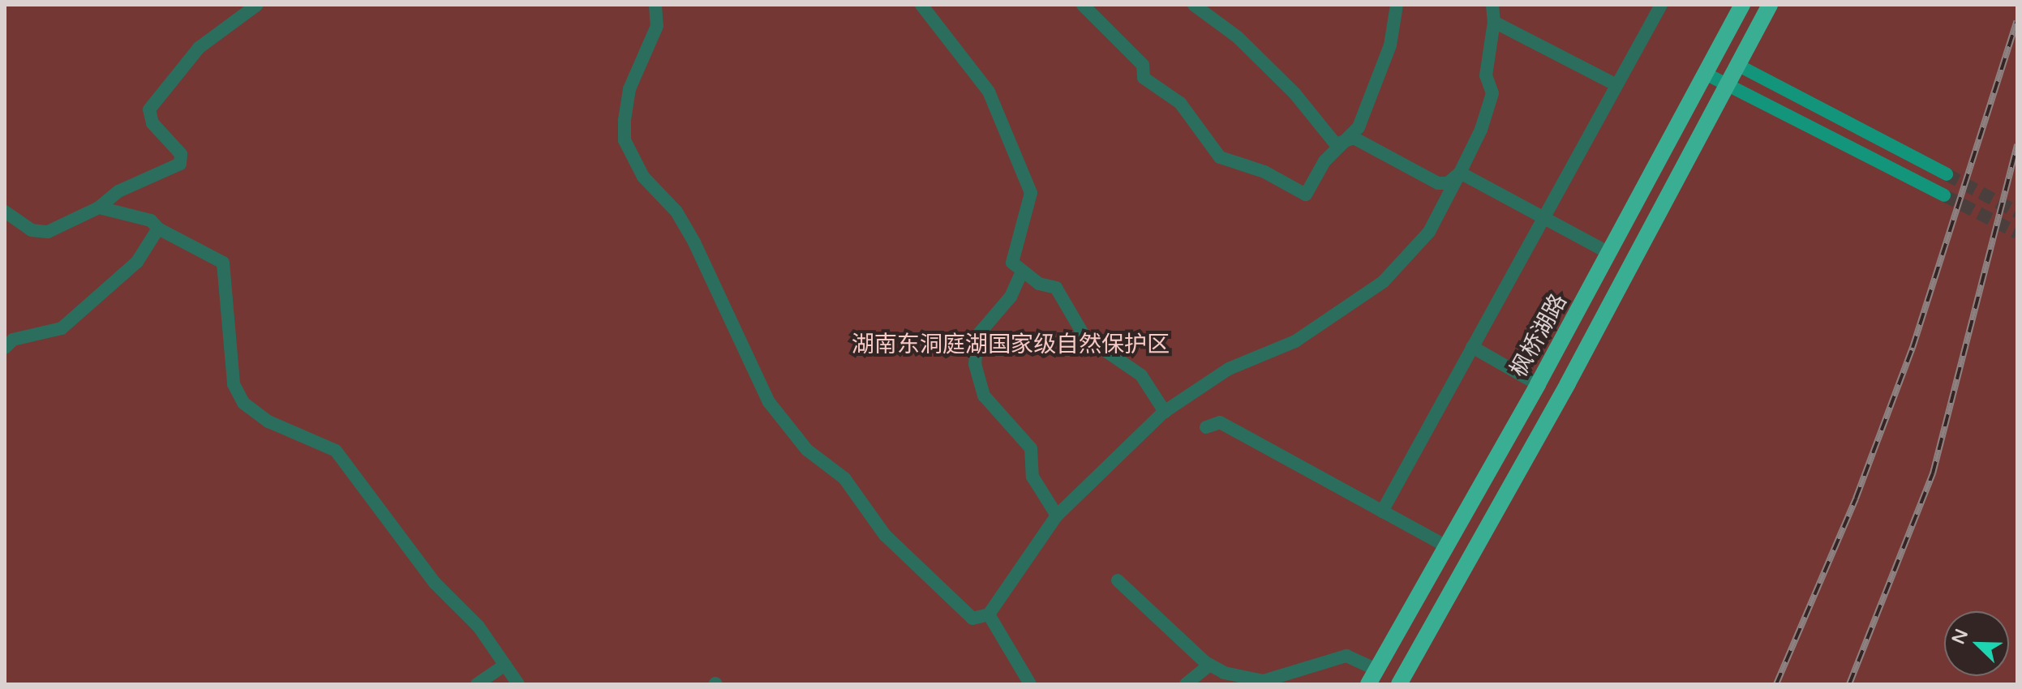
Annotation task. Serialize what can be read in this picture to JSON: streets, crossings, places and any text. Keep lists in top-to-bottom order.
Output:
{
  "streets": {
    "main road": ["枫桥湖路"]
  },
  "parks": ["湖南东洞庭湖国家级自然保护区"],
  "north": "top left"
}
